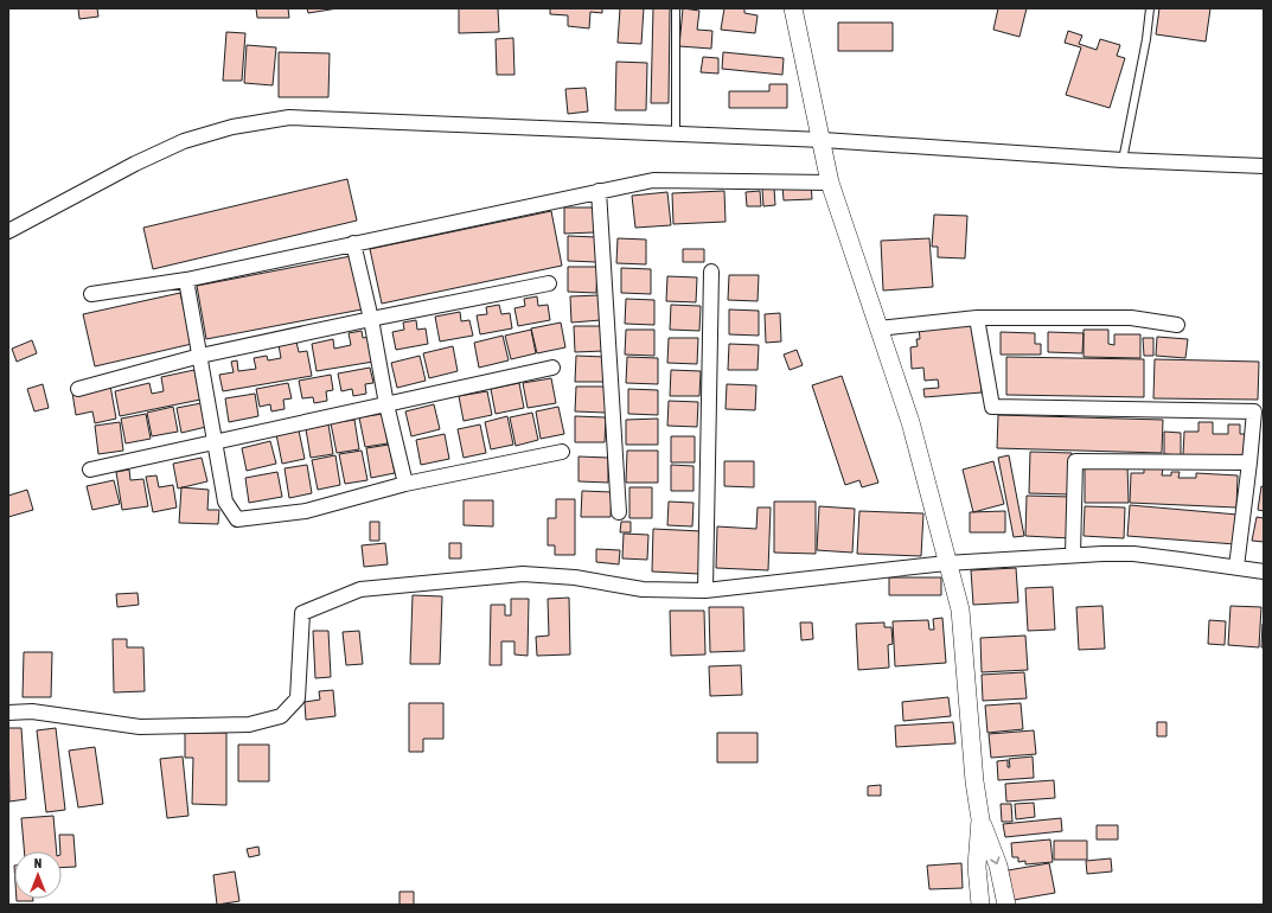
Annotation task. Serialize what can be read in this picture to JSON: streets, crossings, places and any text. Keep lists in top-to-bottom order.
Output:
{
  "north": "top"
}
